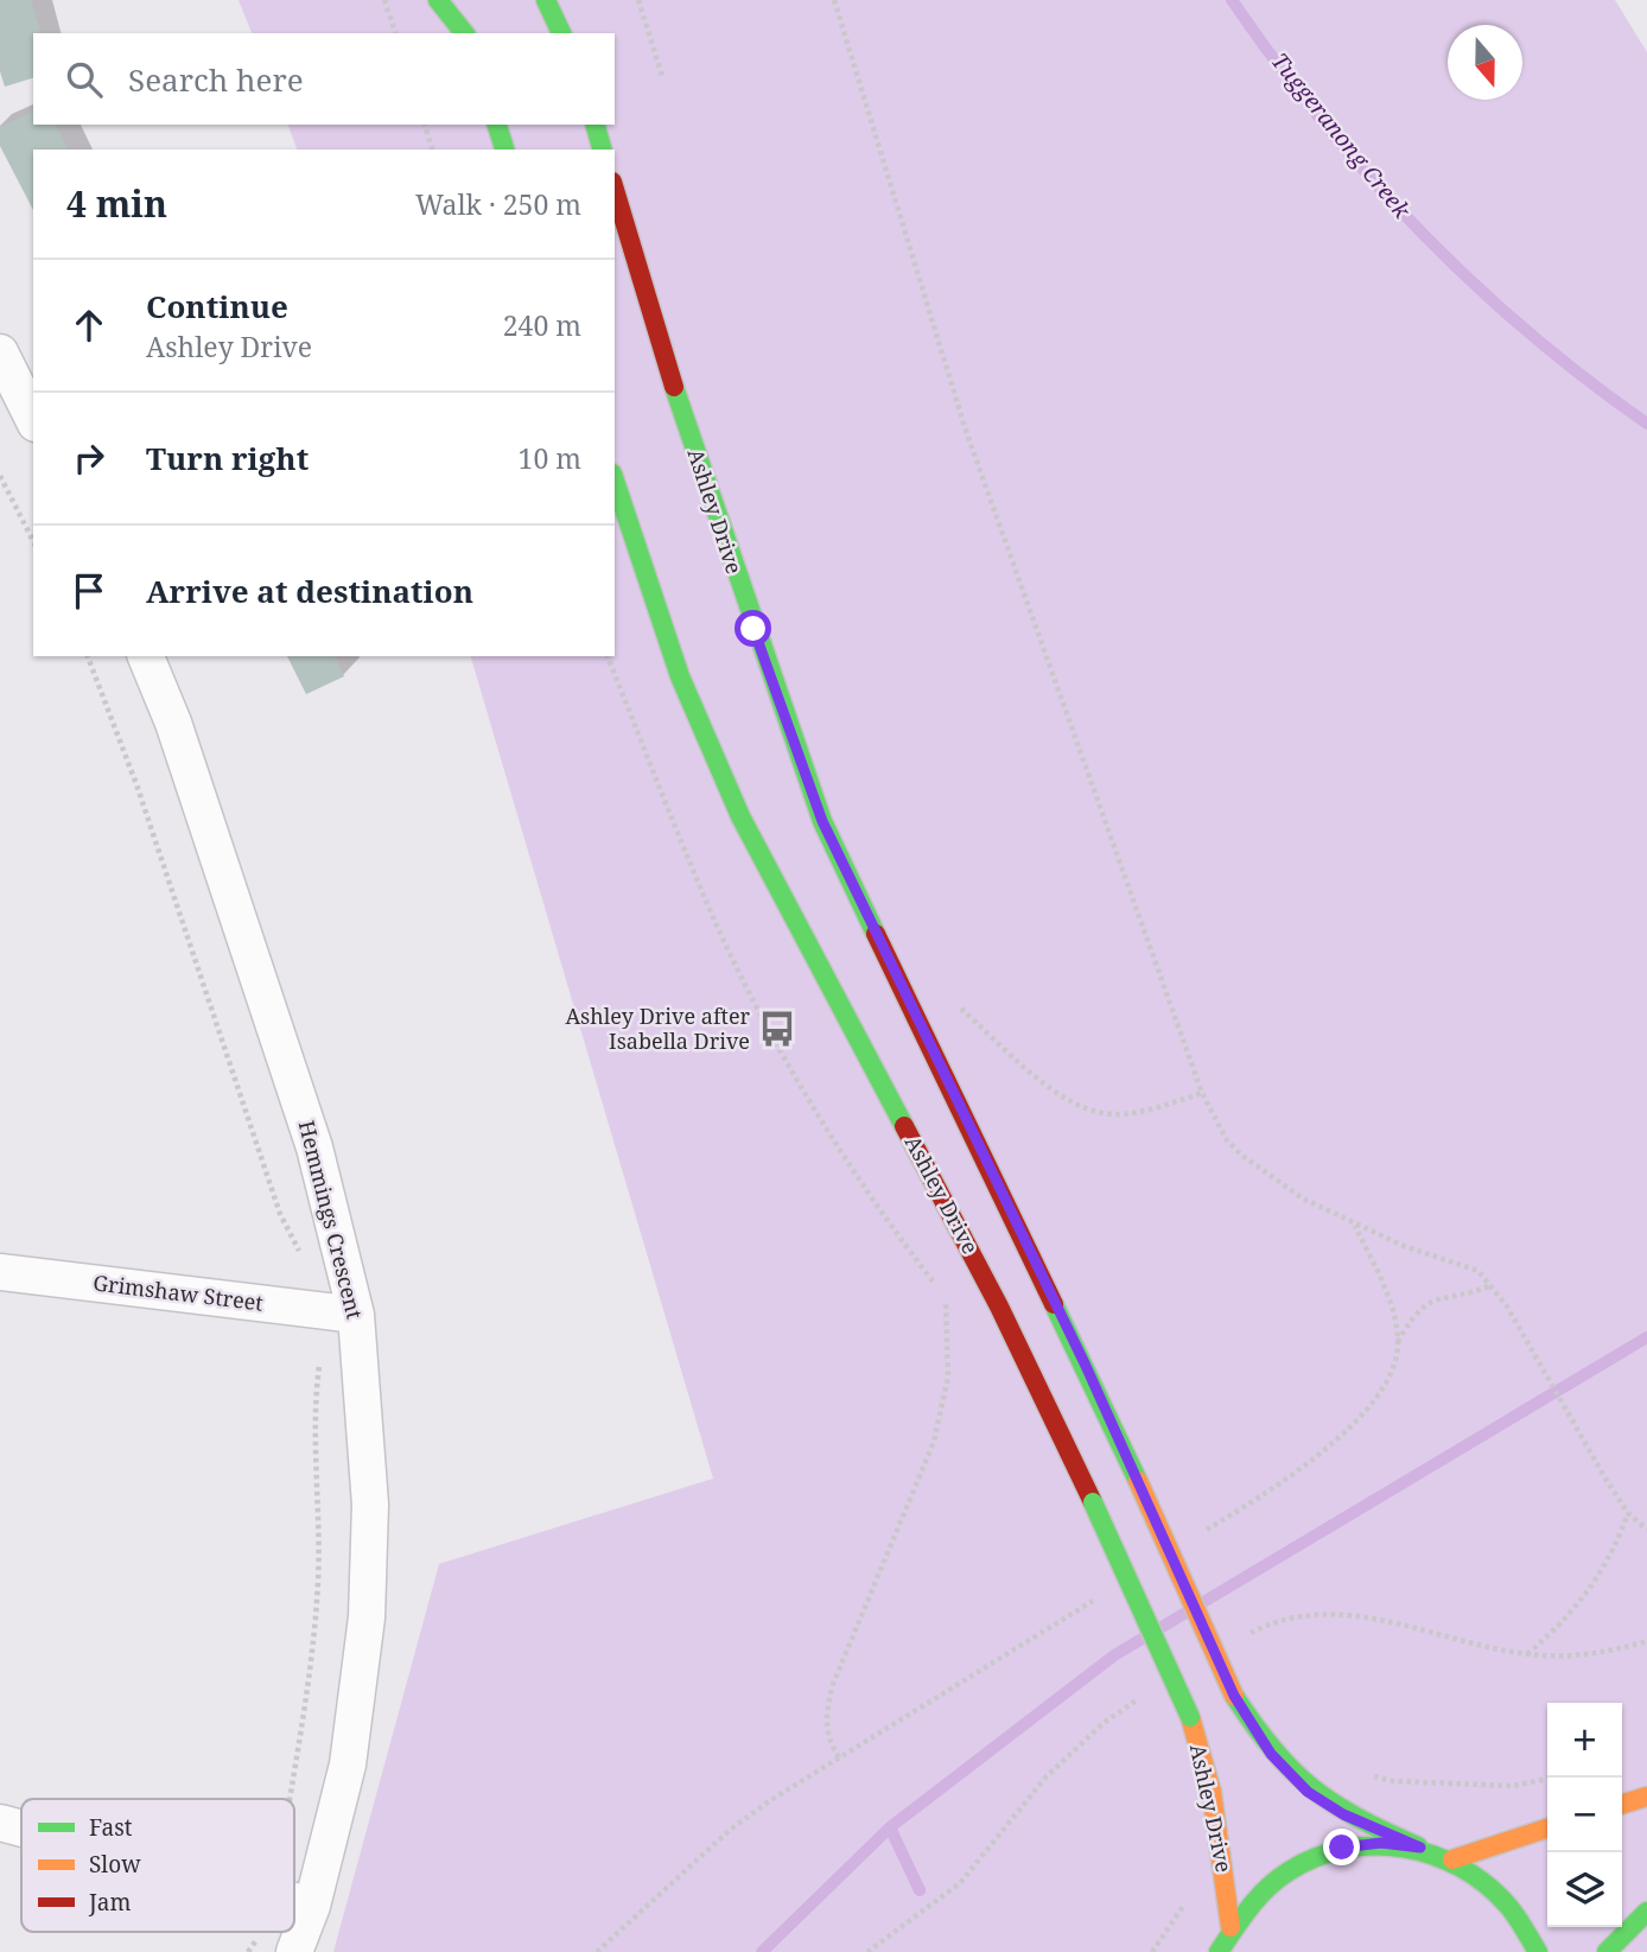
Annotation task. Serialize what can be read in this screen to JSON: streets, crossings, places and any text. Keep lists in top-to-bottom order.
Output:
{
  "streets": {
    "main road": ["Ashley Drive"],
    "street": ["Hemmings Crescent", "Grimshaw Street"]
  },
  "crossings": [
    ["Hemmings Crescent", "Grimshaw Street"]
  ],
  "water": ["Tuggeranong Creek"],
  "places": {
    "bus stop": ["Ashley Drive after Isabella Drive"]
  },
  "legend": ["Fast", "Slow", "Jam"],
  "north": "bottom",
  "page": {
    "search": "Search here",
    "heading": ["4 min", "Walk · 250 m"],
    "list": [
      ["Continue", "Ashley Drive", "240 m"],
      ["Turn right", "10 m"],
      "Arrive at destination"
    ],
    "map_buttons": ["+", "−"]
  }
}
